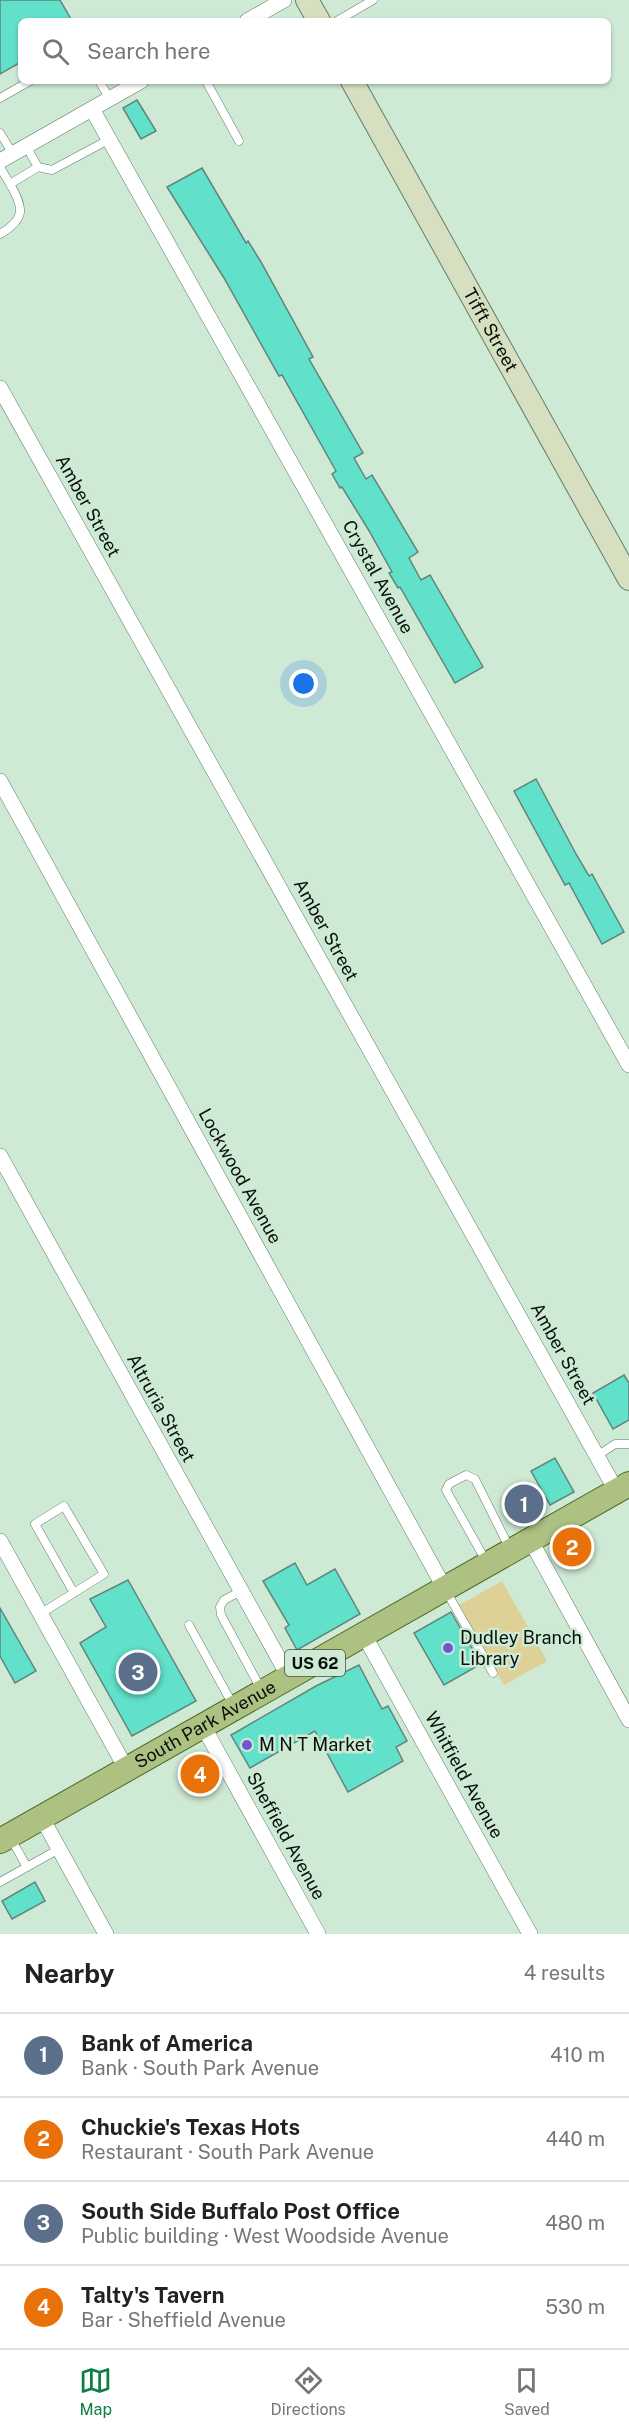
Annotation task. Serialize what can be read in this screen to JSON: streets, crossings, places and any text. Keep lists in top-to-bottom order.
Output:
{
  "streets": {
    "main road": ["US 62", "South Park Avenue"],
    "street": [
      "Tifft Street",
      "Amber Street",
      "Crystal Avenue",
      "Lockwood Avenue",
      "Altruria Street",
      "Whitfield Avenue",
      "Sheffield Avenue"
    ]
  },
  "crossings": [
    ["Amber Street", "South Park Avenue"],
    ["Lockwood Avenue", "South Park Avenue"],
    ["Altruria Street", "South Park Avenue"],
    ["South Park Avenue", "Whitfield Avenue"],
    ["South Park Avenue", "Sheffield Avenue"]
  ],
  "places": ["Dudley Branch Library", "M N T Market"],
  "page": {
    "search": "Search here",
    "pins": [
      "1",
      "2",
      "3",
      "4"
    ],
    "heading": ["Nearby", "4 results"],
    "list": [
      {
        "mark": "1",
        "name": "Bank of America",
        "note": "Bank · South Park Avenue",
        "value": "410 m"
      },
      {
        "mark": "2",
        "name": "Chuckie's Texas Hots",
        "note": "Restaurant · South Park Avenue",
        "value": "440 m"
      },
      {
        "mark": "3",
        "name": "South Side Buffalo Post Office",
        "note": "Public building · West Woodside Avenue",
        "value": "480 m"
      },
      {
        "mark": "4",
        "name": "Talty's Tavern",
        "note": "Bar · Sheffield Avenue",
        "value": "530 m"
      }
    ],
    "nav": ["Map", "Directions", "Saved"]
  }
}
